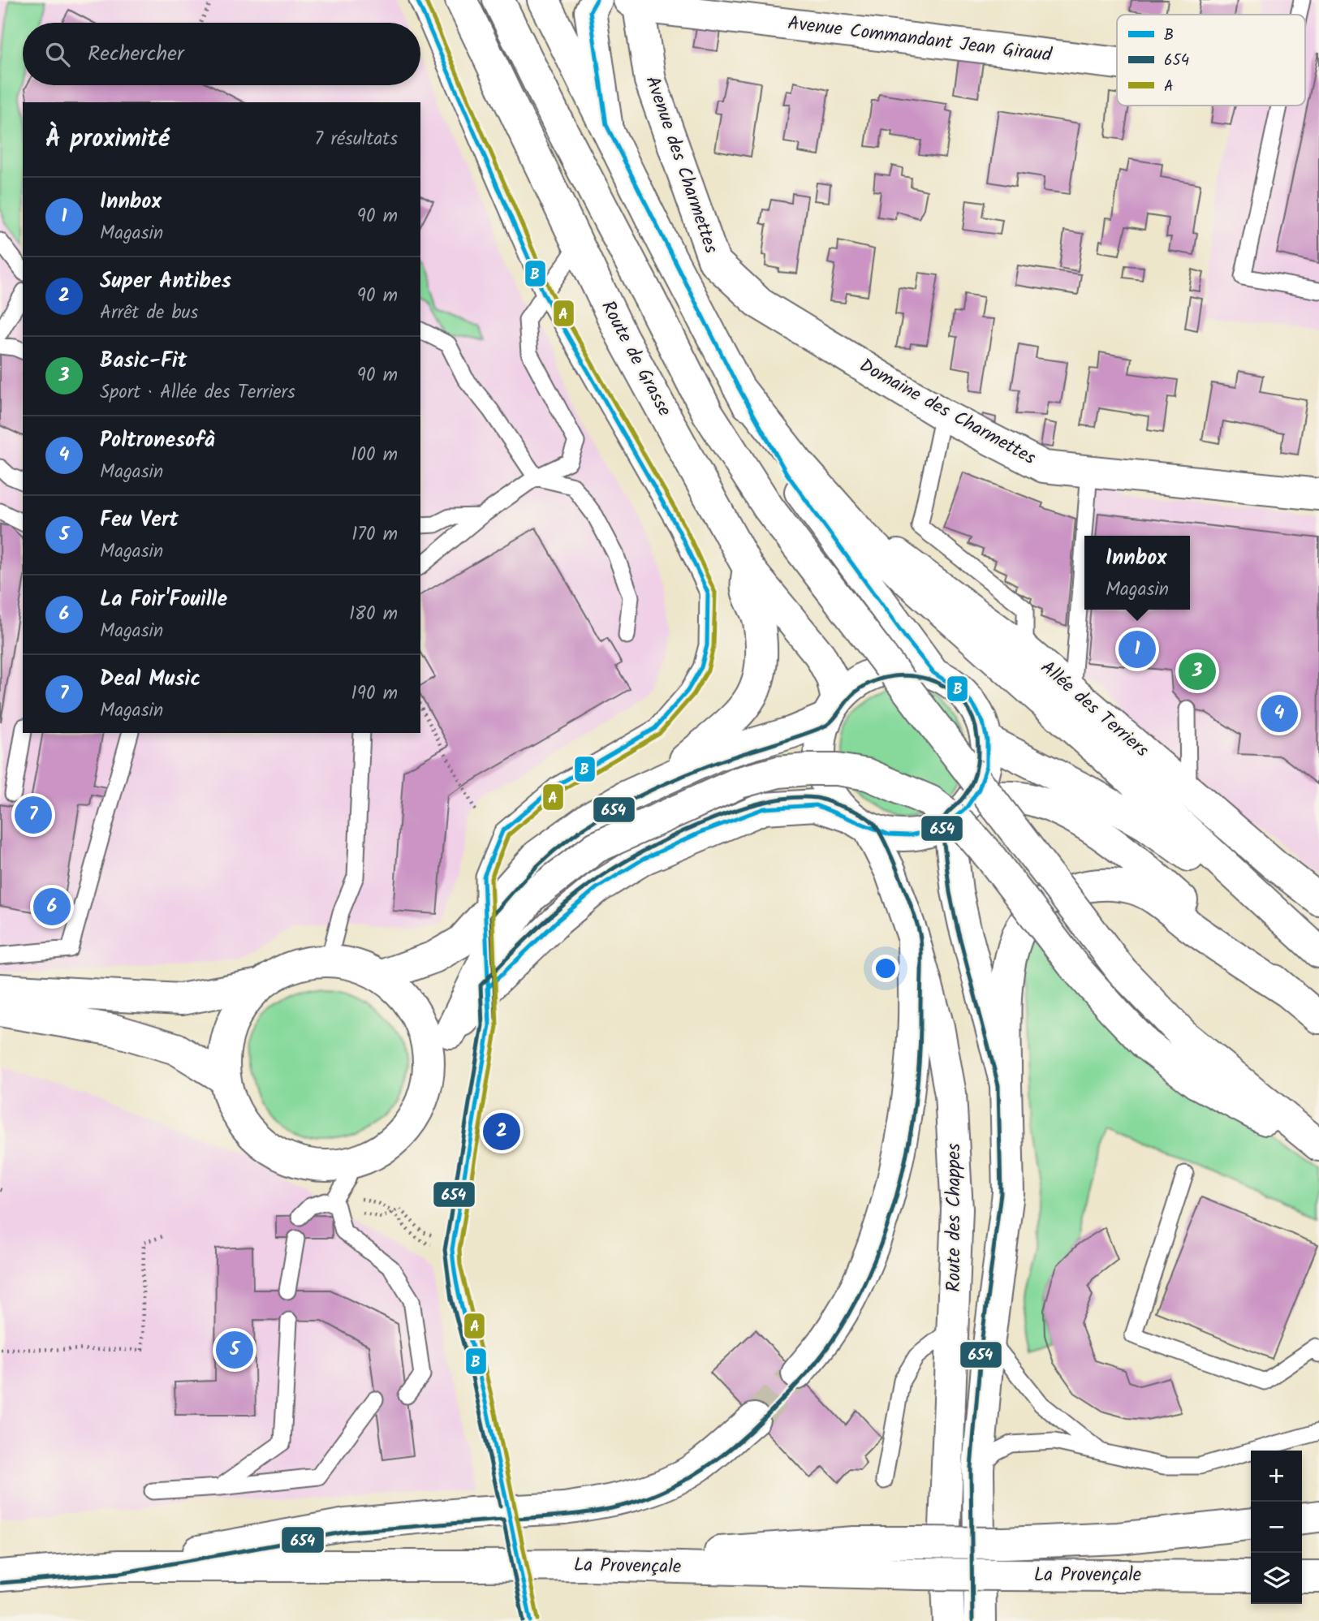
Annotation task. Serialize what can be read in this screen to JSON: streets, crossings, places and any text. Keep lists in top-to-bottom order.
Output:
{
  "streets": {
    "main road": [
      "Avenue Commandant Jean Giraud",
      "Avenue des Charmettes",
      "Route de Grasse",
      "Domaine des Charmettes",
      "Allée des Terriers",
      "Route des Chappes",
      "La Provençale"
    ]
  },
  "crossings": [
    ["Avenue Commandant Jean Giraud", "Avenue des Charmettes"],
    ["Avenue des Charmettes", "Domaine des Charmettes"],
    ["Route de Grasse", "Route des Chappes"]
  ],
  "lines": ["transit line B", "transit line A", "transit line 654"],
  "legend": ["B", "654", "A"],
  "page": {
    "search": "Rechercher",
    "heading": ["À proximité", "7 résultats"],
    "list": [
      {
        "mark": "1",
        "name": "Innbox",
        "note": "Magasin",
        "value": "90 m"
      },
      {
        "mark": "2",
        "name": "Super Antibes",
        "note": "Arrêt de bus",
        "value": "90 m"
      },
      {
        "mark": "3",
        "name": "Basic-Fit",
        "note": "Sport · Allée des Terriers",
        "value": "90 m"
      },
      {
        "mark": "4",
        "name": "Poltronesofà",
        "note": "Magasin",
        "value": "100 m"
      },
      {
        "mark": "5",
        "name": "Feu Vert",
        "note": "Magasin",
        "value": "170 m"
      },
      {
        "mark": "6",
        "name": "La Foir'Fouille",
        "note": "Magasin",
        "value": "180 m"
      },
      {
        "mark": "7",
        "name": "Deal Music",
        "note": "Magasin",
        "value": "190 m"
      }
    ],
    "popup": ["Innbox", "Magasin"],
    "pins": [
      "1",
      "3",
      "4",
      "7",
      "6",
      "2",
      "5"
    ],
    "map_buttons": ["+", "−"]
  }
}
